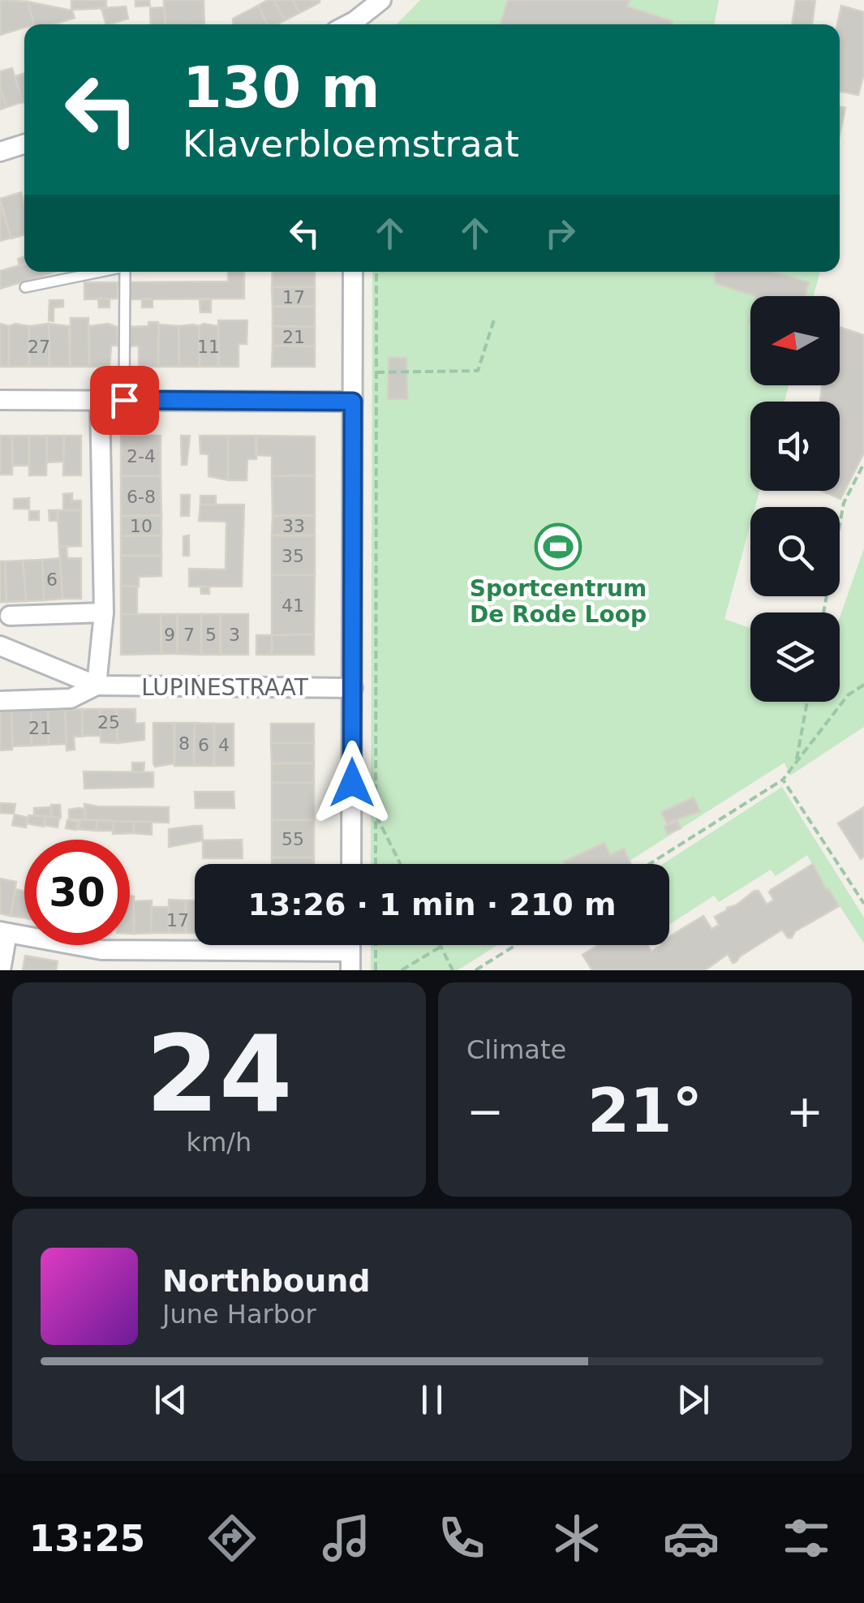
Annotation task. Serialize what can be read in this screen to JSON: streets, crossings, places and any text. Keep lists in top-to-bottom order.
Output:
{
  "streets": {
    "street": ["LUPINESTRAAT"]
  },
  "places": {
    "sports": ["Sportcentrum De Rode Loop"]
  },
  "house_numbers": [
    "17",
    "21",
    "27",
    "11",
    "2-4",
    "6-8",
    "10",
    "33",
    "35",
    "6",
    "41",
    "9",
    "7",
    "5",
    "3",
    "25",
    "21",
    "8",
    "6",
    "4",
    "55",
    "17"
  ],
  "north": "left",
  "page": {
    "turn": ["130 m", "Klaverbloemstraat"],
    "limit": "30",
    "trip": "13:26 · 1 min · 210 m",
    "tile": [
      ["24", "km/h"],
      "Climate"
    ],
    "heat": ["−", "21°", "+"],
    "song": ["Northbound", "June Harbor"],
    "tabs": "13:25"
  }
}
